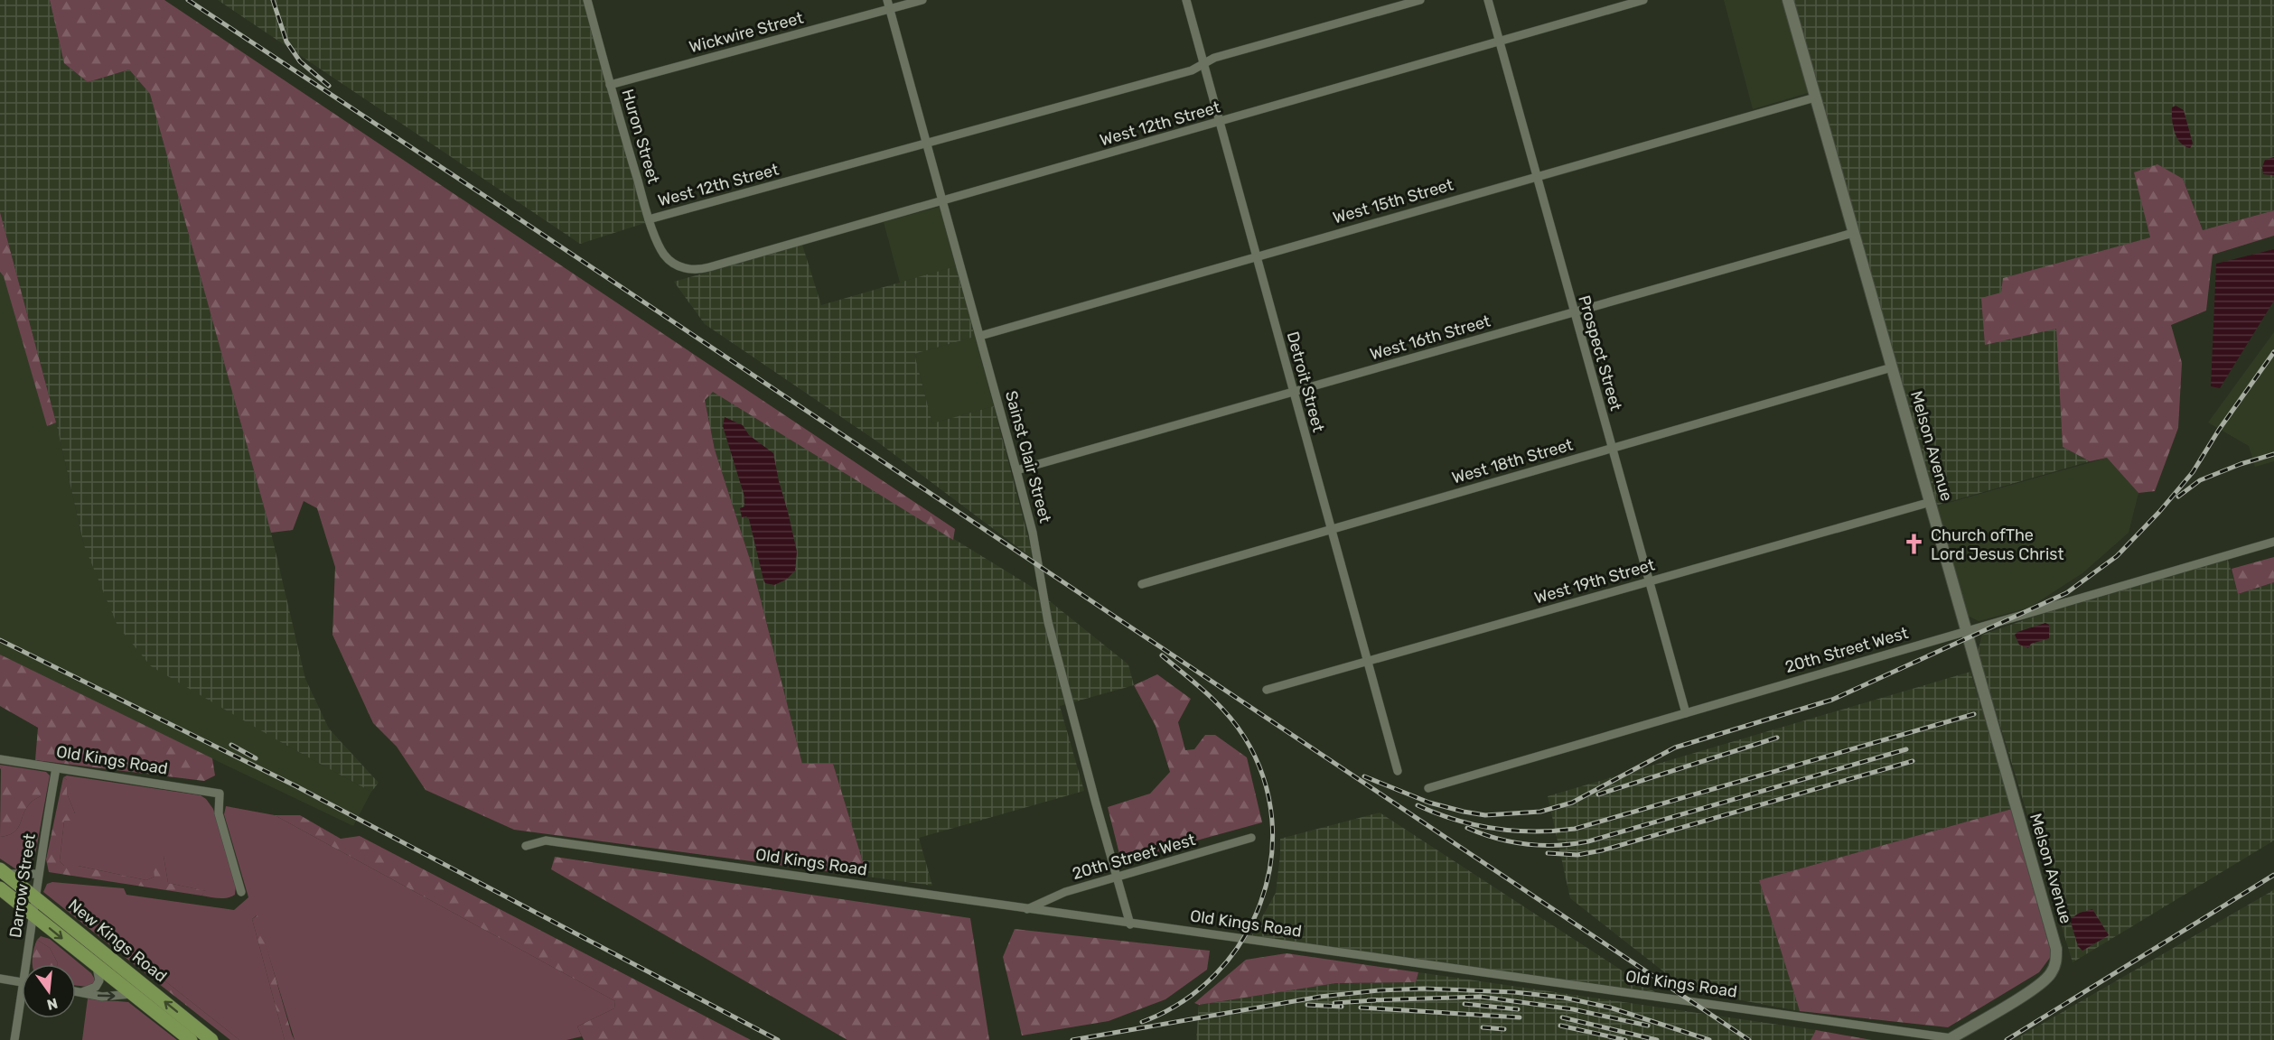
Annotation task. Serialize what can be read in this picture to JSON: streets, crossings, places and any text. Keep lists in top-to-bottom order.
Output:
{
  "streets": {
    "main road": ["New Kings Road"],
    "street": [
      "Wickwire Street",
      "West 12th Street",
      "Huron Street",
      "West 15th Street",
      "West 16th Street",
      "Prospect Street",
      "Detroit Street",
      "Melson Avenue",
      "Sainst Clair Street",
      "West 18th Street",
      "West 19th Street",
      "20th Street West",
      "Old Kings Road",
      "Darrow Street"
    ]
  },
  "crossings": [
    ["Wickwire Street", "Huron Street"],
    ["Wickwire Street", "Sainst Clair Street"],
    ["West 12th Street", "Huron Street"],
    ["West 12th Street", "Prospect Street"],
    ["West 12th Street", "Detroit Street"],
    ["West 12th Street", "Sainst Clair Street"],
    ["West 15th Street", "Prospect Street"],
    ["West 15th Street", "Detroit Street"],
    ["West 15th Street", "Melson Avenue"],
    ["West 15th Street", "Sainst Clair Street"],
    ["West 16th Street", "Prospect Street"],
    ["West 16th Street", "Detroit Street"],
    ["West 16th Street", "Melson Avenue"],
    ["West 16th Street", "Sainst Clair Street"],
    ["Prospect Street", "West 18th Street"],
    ["Prospect Street", "West 19th Street"],
    ["Prospect Street", "20th Street West"],
    ["Detroit Street", "West 18th Street"],
    ["Detroit Street", "West 19th Street"],
    ["Melson Avenue", "West 18th Street"],
    ["Melson Avenue", "West 19th Street"],
    ["Melson Avenue", "20th Street West"],
    ["Melson Avenue", "Old Kings Road"],
    ["Sainst Clair Street", "20th Street West"],
    ["Sainst Clair Street", "Old Kings Road"],
    ["20th Street West", "Old Kings Road"],
    ["Old Kings Road", "Darrow Street"],
    ["Darrow Street", "New Kings Road"]
  ],
  "places": {
    "church": ["Church ofThe Lord Jesus Christ"]
  },
  "north": "bottom"
}
